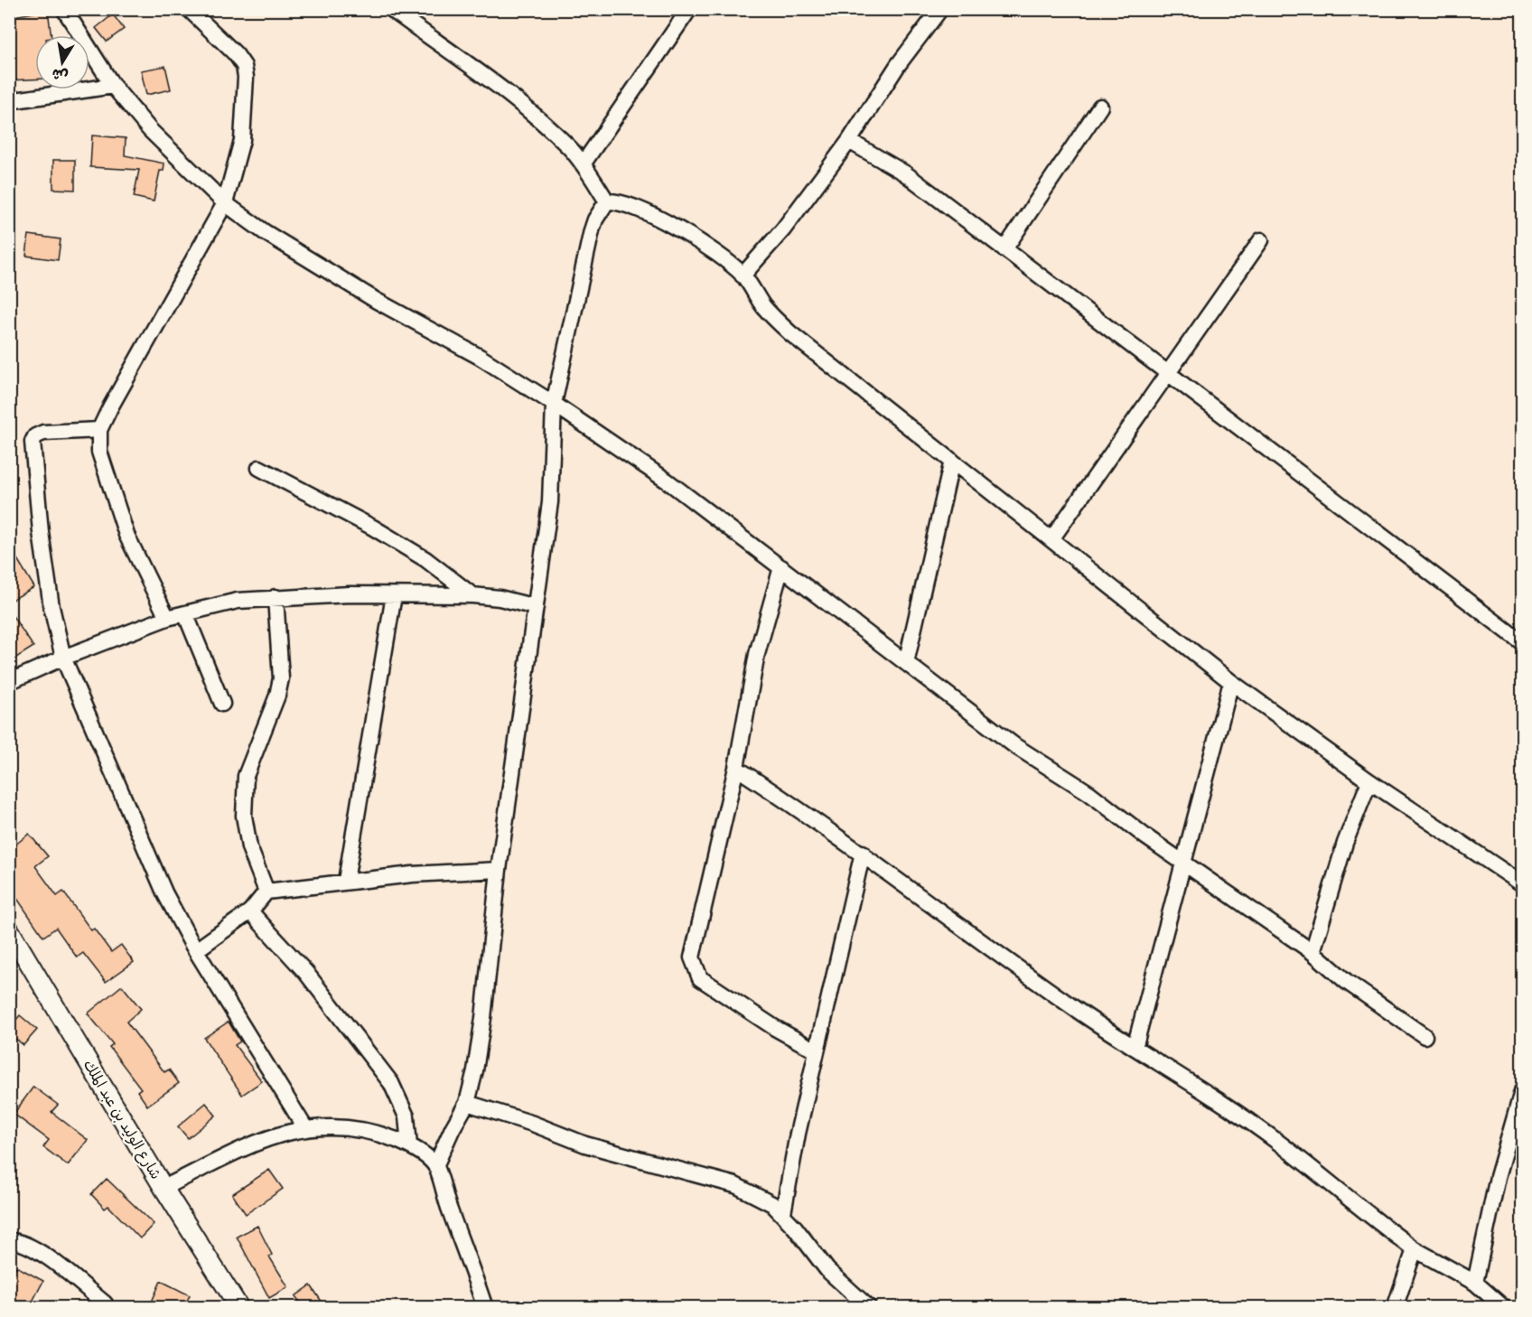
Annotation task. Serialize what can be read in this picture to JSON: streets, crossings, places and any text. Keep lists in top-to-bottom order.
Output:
{
  "streets": {
    "street": ["شارع الوليد بن عبد الملك"]
  },
  "north": "bottom"
}
